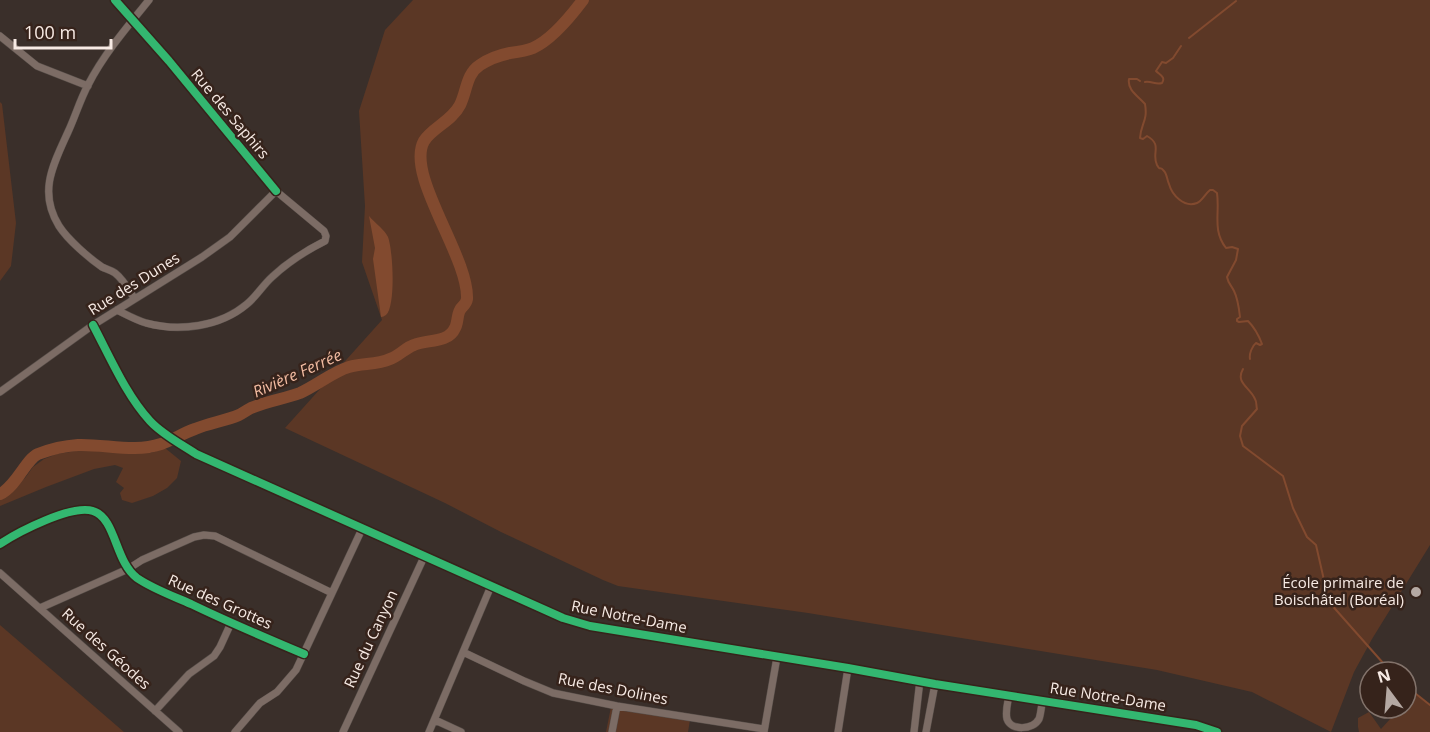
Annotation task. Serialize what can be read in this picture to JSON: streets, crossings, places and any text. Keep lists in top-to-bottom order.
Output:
{
  "streets": {
    "street": [
      "Rue des Saphirs",
      "Rue des Dunes",
      "Rue des Grottes",
      "Rue Notre-Dame",
      "Rue du Canyon",
      "Rue des Géodes",
      "Rue des Dolines"
    ]
  },
  "crossings": [
    ["Rue des Saphirs", "Rue des Dunes"],
    ["Rue des Dunes", "Rue Notre-Dame"],
    ["Rue des Grottes", "Rue des Géodes"],
    ["Rue Notre-Dame", "Rue du Canyon"]
  ],
  "water": ["Rivière Ferrée"],
  "places": ["École primaire de Boischâtel (Boréal)"],
  "scale_bar": "100 m",
  "north": "top"
}
